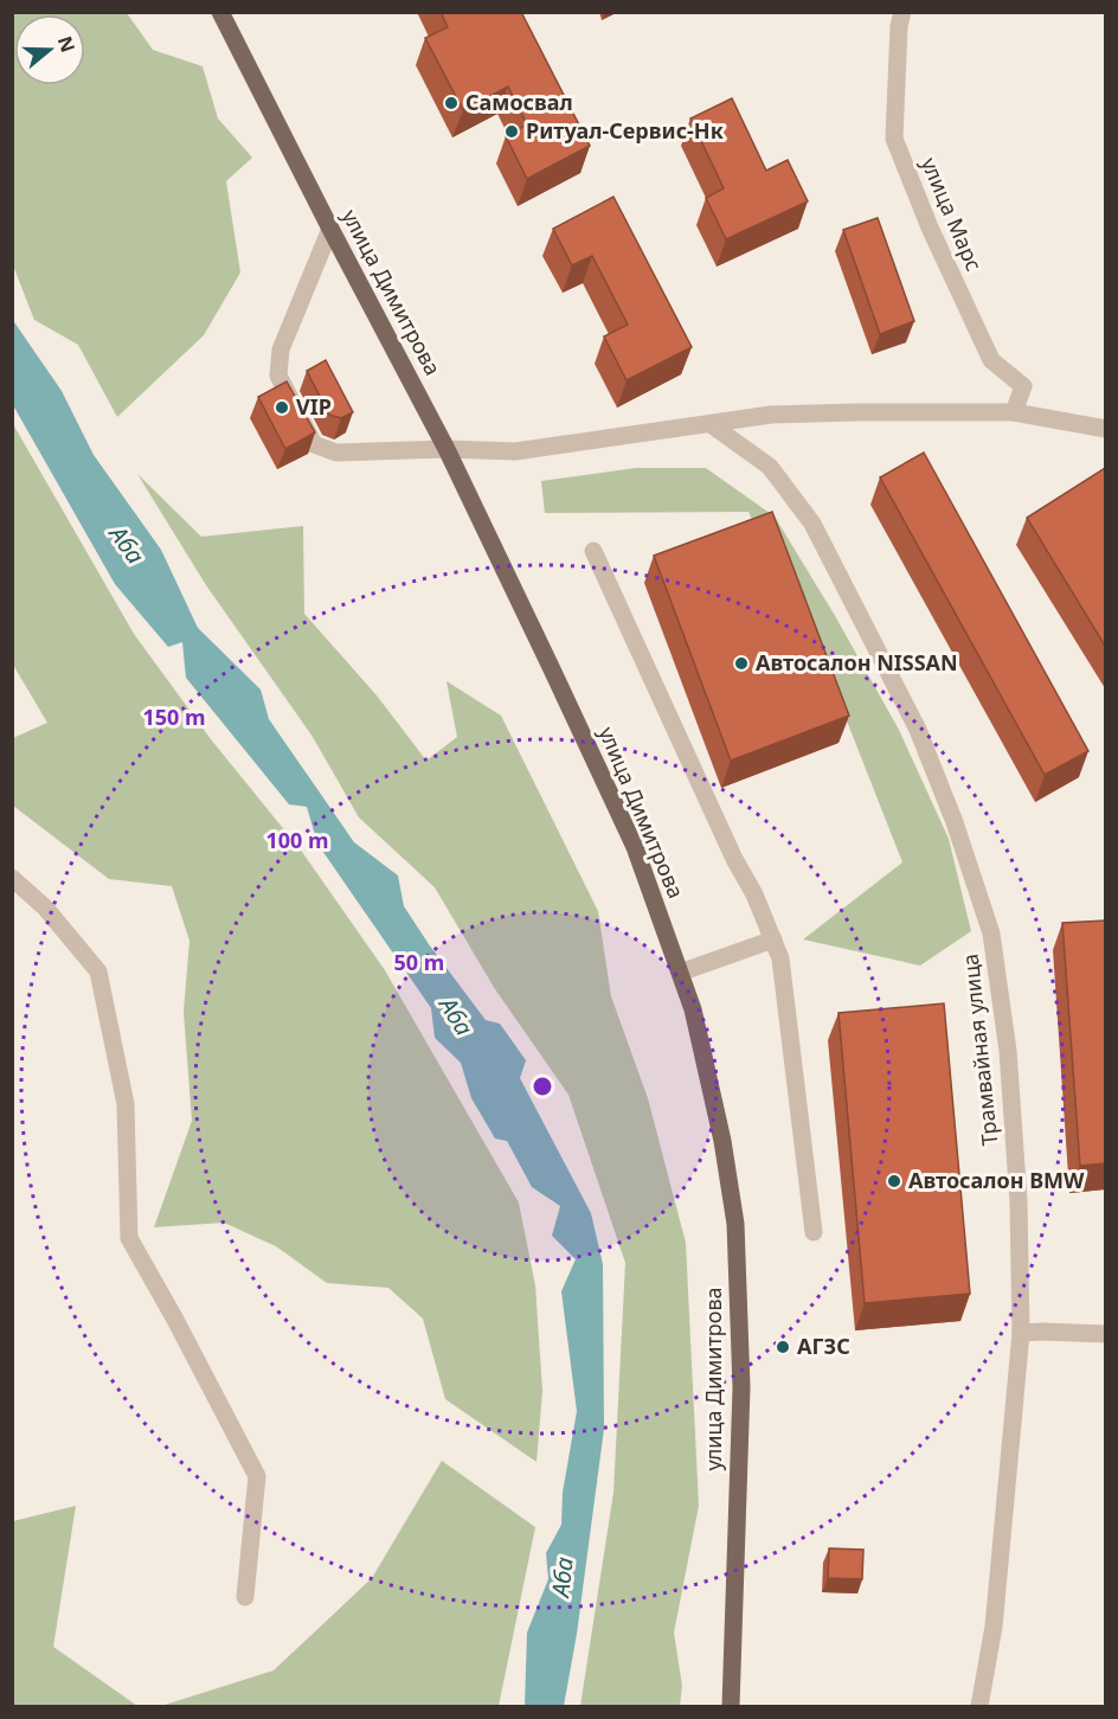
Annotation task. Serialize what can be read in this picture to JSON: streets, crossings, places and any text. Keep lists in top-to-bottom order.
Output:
{
  "streets": {
    "main road": ["улица Димитрова"],
    "street": ["улица Марс", "Трамвайная улица"]
  },
  "water": ["Аба"],
  "places": [
    "Самосвал",
    "Ритуал-Сервис-Нк",
    "VIP",
    "Автосалон NISSAN",
    "Автосалон BMW",
    "АГЗС"
  ],
  "north": "right",
  "rings": ["150 m", "100 m", "50 m"]
}
